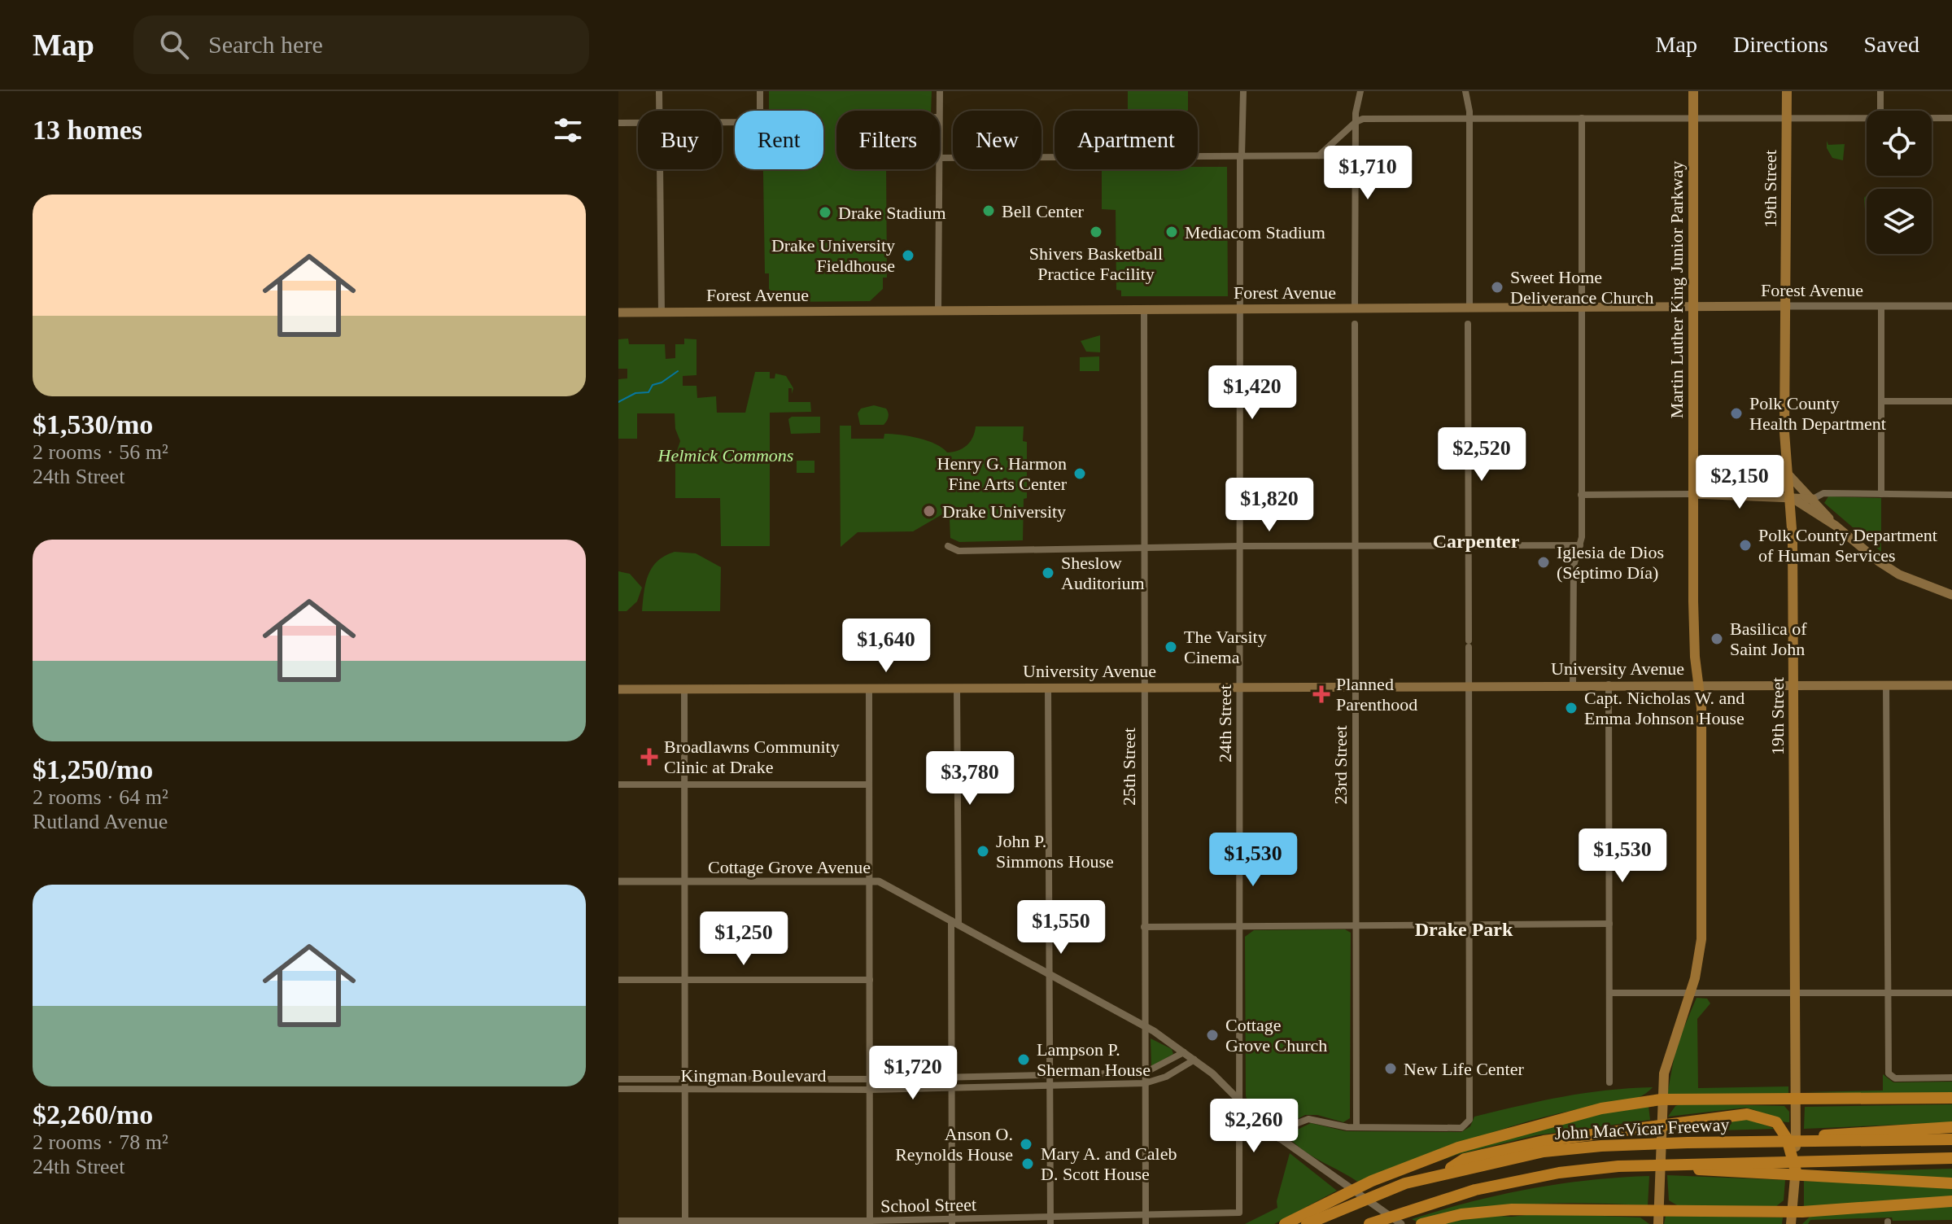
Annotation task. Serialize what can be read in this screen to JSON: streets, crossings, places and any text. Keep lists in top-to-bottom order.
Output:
{
  "streets": {
    "highway": ["John MacVicar Freeway"],
    "main road": [
      "19th Street",
      "Martin Luther King Junior Parkway",
      "Forest Avenue",
      "University Avenue"
    ],
    "street": [
      "24th Street",
      "23rd Street",
      "25th Street",
      "Cottage Grove Avenue",
      "Kingman Boulevard",
      "School Street"
    ]
  },
  "crossings": [
    ["19th Street", "Forest Avenue"],
    ["19th Street", "University Avenue"],
    ["Martin Luther King Junior Parkway", "Forest Avenue"],
    ["Martin Luther King Junior Parkway", "University Avenue"],
    ["Forest Avenue", "24th Street"],
    ["Forest Avenue", "25th Street"],
    ["University Avenue", "24th Street"],
    ["University Avenue", "23rd Street"],
    ["University Avenue", "25th Street"],
    ["24th Street", "Cottage Grove Avenue"],
    ["24th Street", "School Street"],
    ["25th Street", "Cottage Grove Avenue"],
    ["25th Street", "Kingman Boulevard"],
    ["25th Street", "School Street"],
    ["Cottage Grove Avenue", "Kingman Boulevard"]
  ],
  "districts": ["Carpenter", "Drake Park"],
  "parks": ["Helmick Commons"],
  "places": {
    "other": [
      "Bell Center",
      "Drake Stadium",
      "Shivers Basketball Practice Facility",
      "Mediacom Stadium",
      "Drake University Fieldhouse",
      "Sweet Home Deliverance Church",
      "Polk County Health Department",
      "Henry G. Harmon Fine Arts Center",
      "Drake University",
      "Polk County Department of Human Services",
      "Iglesia de Dios (Séptimo Día)",
      "Sheslow Auditorium",
      "Basilica of Saint John",
      "The Varsity Cinema",
      "Capt. Nicholas W. and Emma Johnson House",
      "John P. Simmons House",
      "Cottage Grove Church",
      "Lampson P. Sherman House",
      "New Life Center",
      "Anson O. Reynolds House",
      "Mary A. and Caleb D. Scott House"
    ],
    "health": ["Planned Parenthood", "Broadlawns Community Clinic at Drake"]
  },
  "page": {
    "header": "Map",
    "search": "Search here",
    "nav": ["Map", "Directions", "Saved"],
    "heading": "13 homes",
    "chip": [
      "Buy",
      "Rent",
      "Filters",
      "New",
      "Apartment"
    ],
    "price": [
      "$1,710",
      "$1,420",
      "$2,520",
      "$2,150",
      "$1,820",
      "$1,640",
      "$3,780",
      "$1,530",
      "$1,530",
      "$1,550",
      "$1,250",
      "$1,720",
      "$2,260"
    ],
    "list": [
      {
        "name": "$1,530/mo",
        "note": "2 rooms · 56 m² · 24th Street"
      },
      {
        "name": "$1,250/mo",
        "note": "2 rooms · 64 m² · Rutland Avenue"
      },
      {
        "name": "$2,260/mo",
        "note": "2 rooms · 78 m² · 24th Street"
      }
    ]
  }
}
